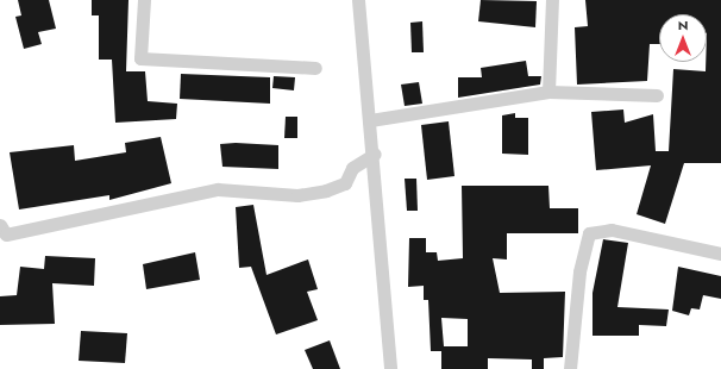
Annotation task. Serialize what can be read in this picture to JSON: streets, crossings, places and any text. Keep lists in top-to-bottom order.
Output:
{
  "north": "top"
}
